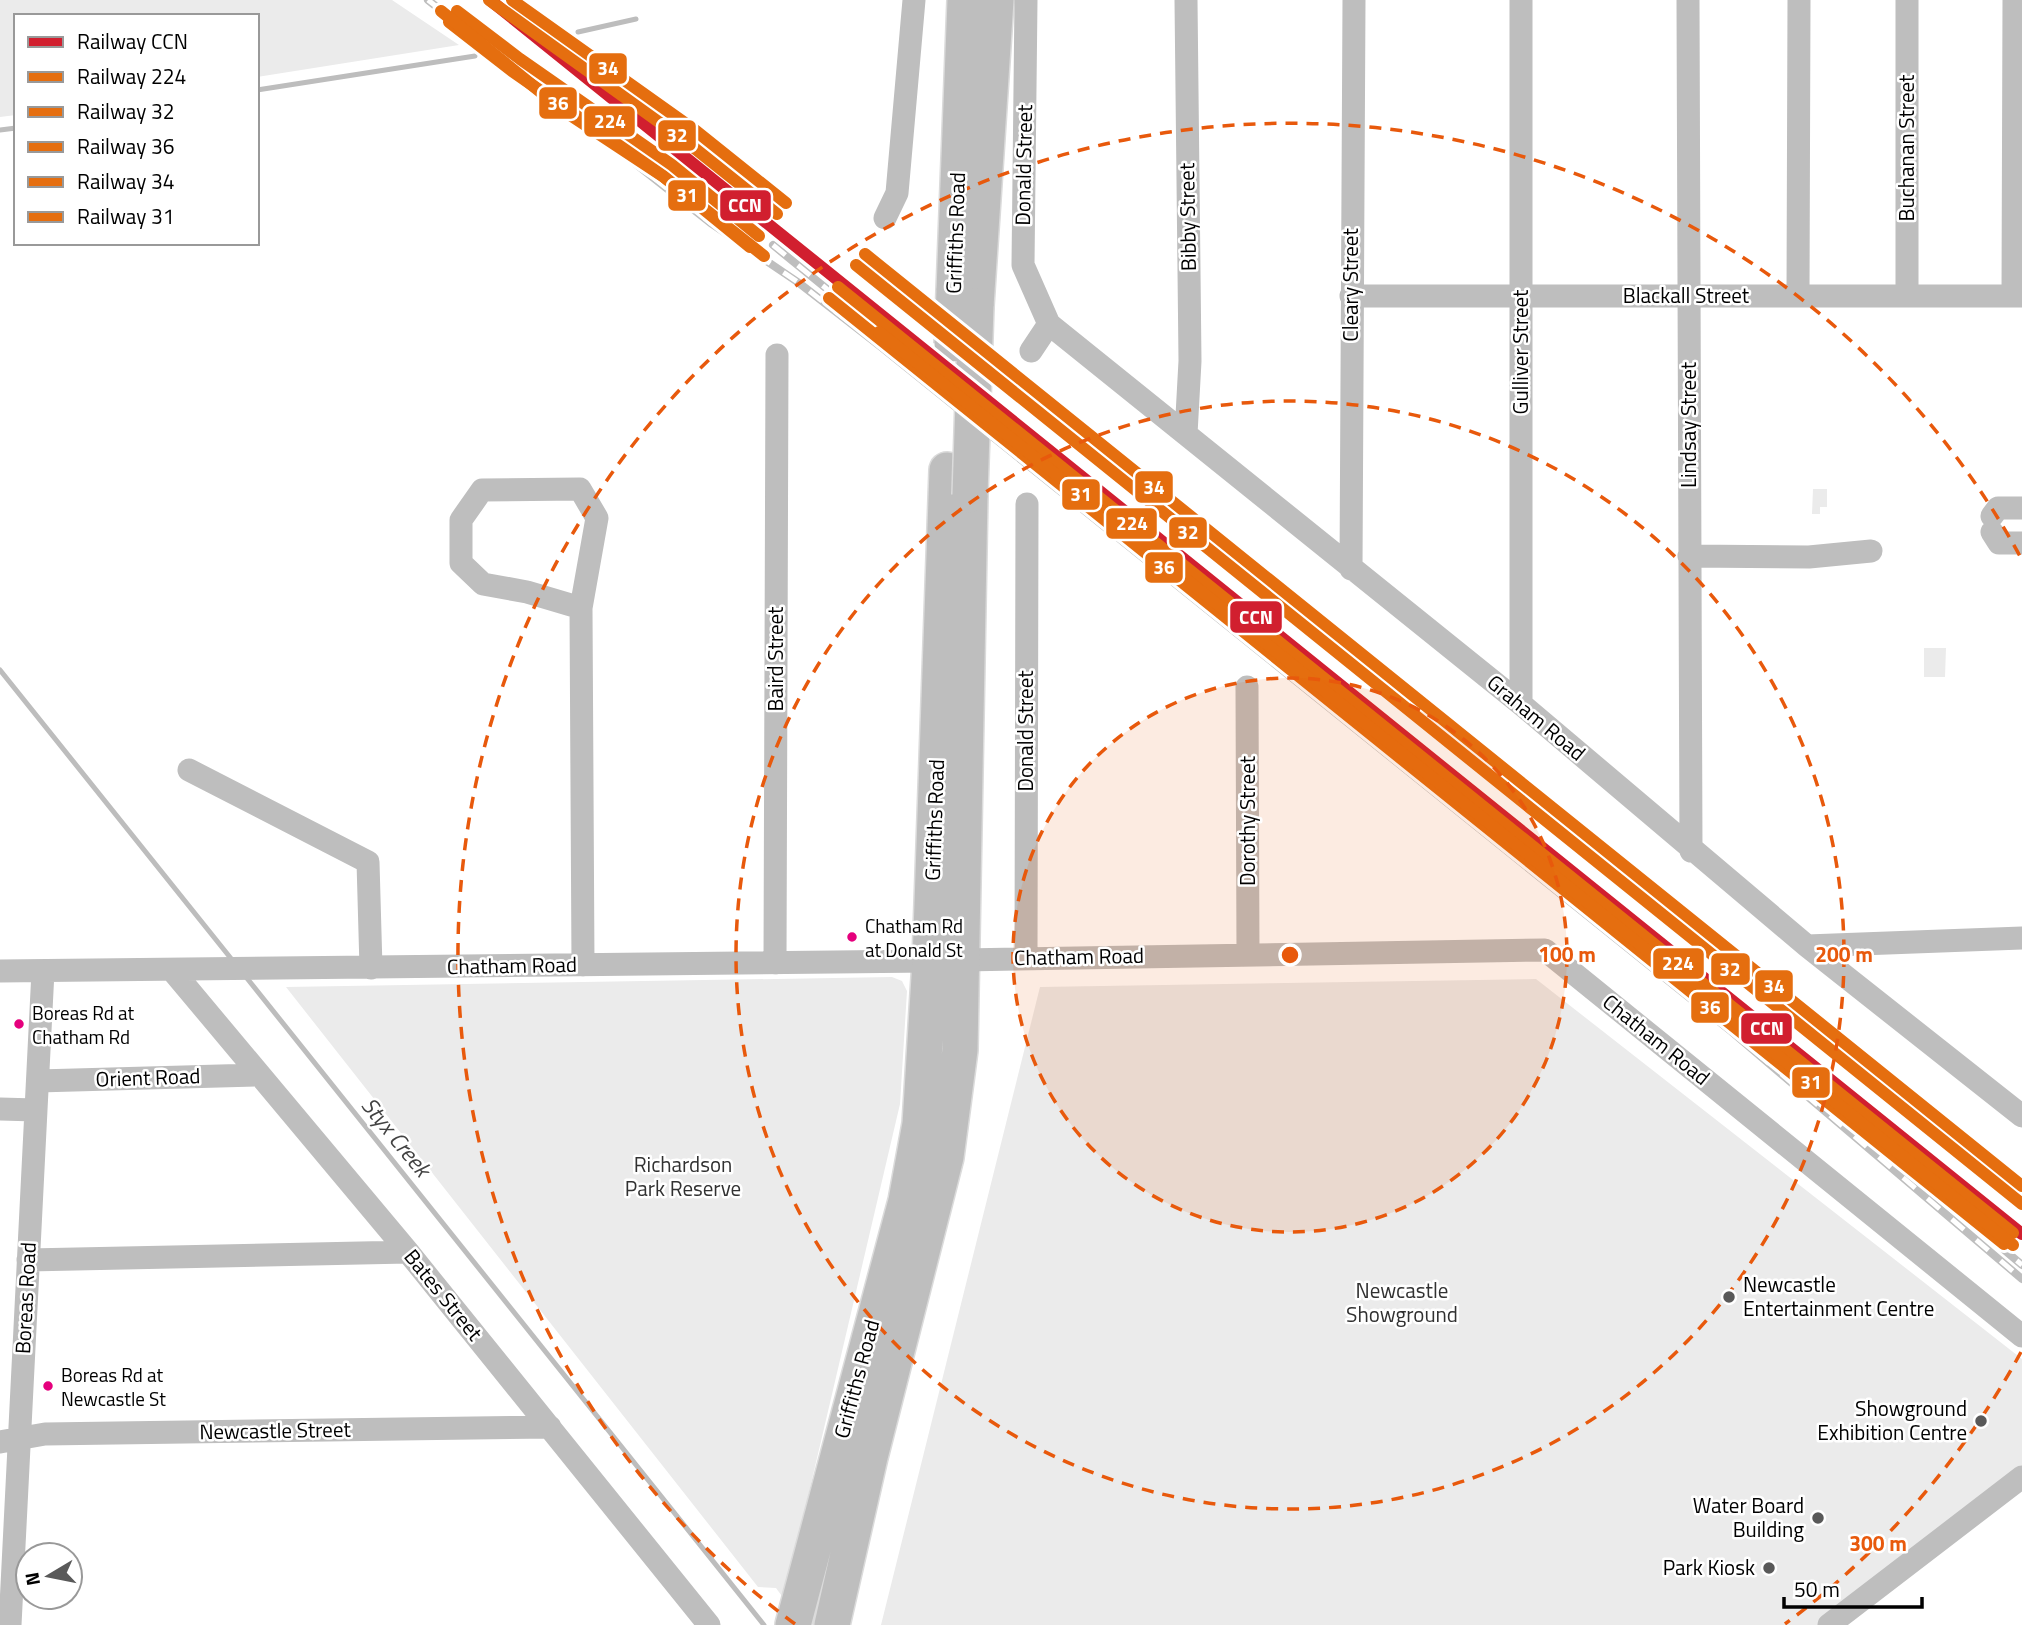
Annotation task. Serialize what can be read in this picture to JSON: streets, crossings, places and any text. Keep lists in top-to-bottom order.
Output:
{
  "streets": {
    "highway": ["Griffiths Road"],
    "street": [
      "Buchanan Street",
      "Donald Street",
      "Bibby Street",
      "Cleary Street",
      "Blackall Street",
      "Gulliver Street",
      "Lindsay Street",
      "Baird Street",
      "Graham Road",
      "Dorothy Street",
      "Chatham Road",
      "Orient Road",
      "Bates Street",
      "Boreas Road",
      "Newcastle Street"
    ]
  },
  "crossings": [
    ["Buchanan Street", "Blackall Street"],
    ["Donald Street", "Graham Road"],
    ["Donald Street", "Chatham Road"],
    ["Bibby Street", "Graham Road"],
    ["Griffiths Road", "Chatham Road"],
    ["Cleary Street", "Blackall Street"],
    ["Cleary Street", "Graham Road"],
    ["Blackall Street", "Gulliver Street"],
    ["Blackall Street", "Lindsay Street"],
    ["Gulliver Street", "Graham Road"],
    ["Lindsay Street", "Graham Road"],
    ["Baird Street", "Chatham Road"],
    ["Dorothy Street", "Chatham Road"],
    ["Chatham Road", "Bates Street"],
    ["Chatham Road", "Boreas Road"],
    ["Orient Road", "Bates Street"],
    ["Orient Road", "Boreas Road"],
    ["Bates Street", "Newcastle Street"],
    ["Boreas Road", "Newcastle Street"]
  ],
  "water": ["Styx Creek"],
  "parks": ["Richardson Park Reserve", "Newcastle Showground"],
  "places": [
    "Chatham Rd at Donald St",
    "Boreas Rd at Chatham Rd",
    "Newcastle Entertainment Centre",
    "Boreas Rd at Newcastle St",
    "Showground Exhibition Centre",
    "Water Board Building",
    "Park Kiosk"
  ],
  "lines": [
    "rail line CCN",
    "rail line 32",
    "rail line 34",
    "rail line 224",
    "rail line 31",
    "rail line 36"
  ],
  "legend": [
    "Railway CCN",
    "Railway 224",
    "Railway 32",
    "Railway 36",
    "Railway 34",
    "Railway 31"
  ],
  "scale_bar": "50 m",
  "north": "left",
  "rings": ["100 m", "200 m", "300 m"]
}
